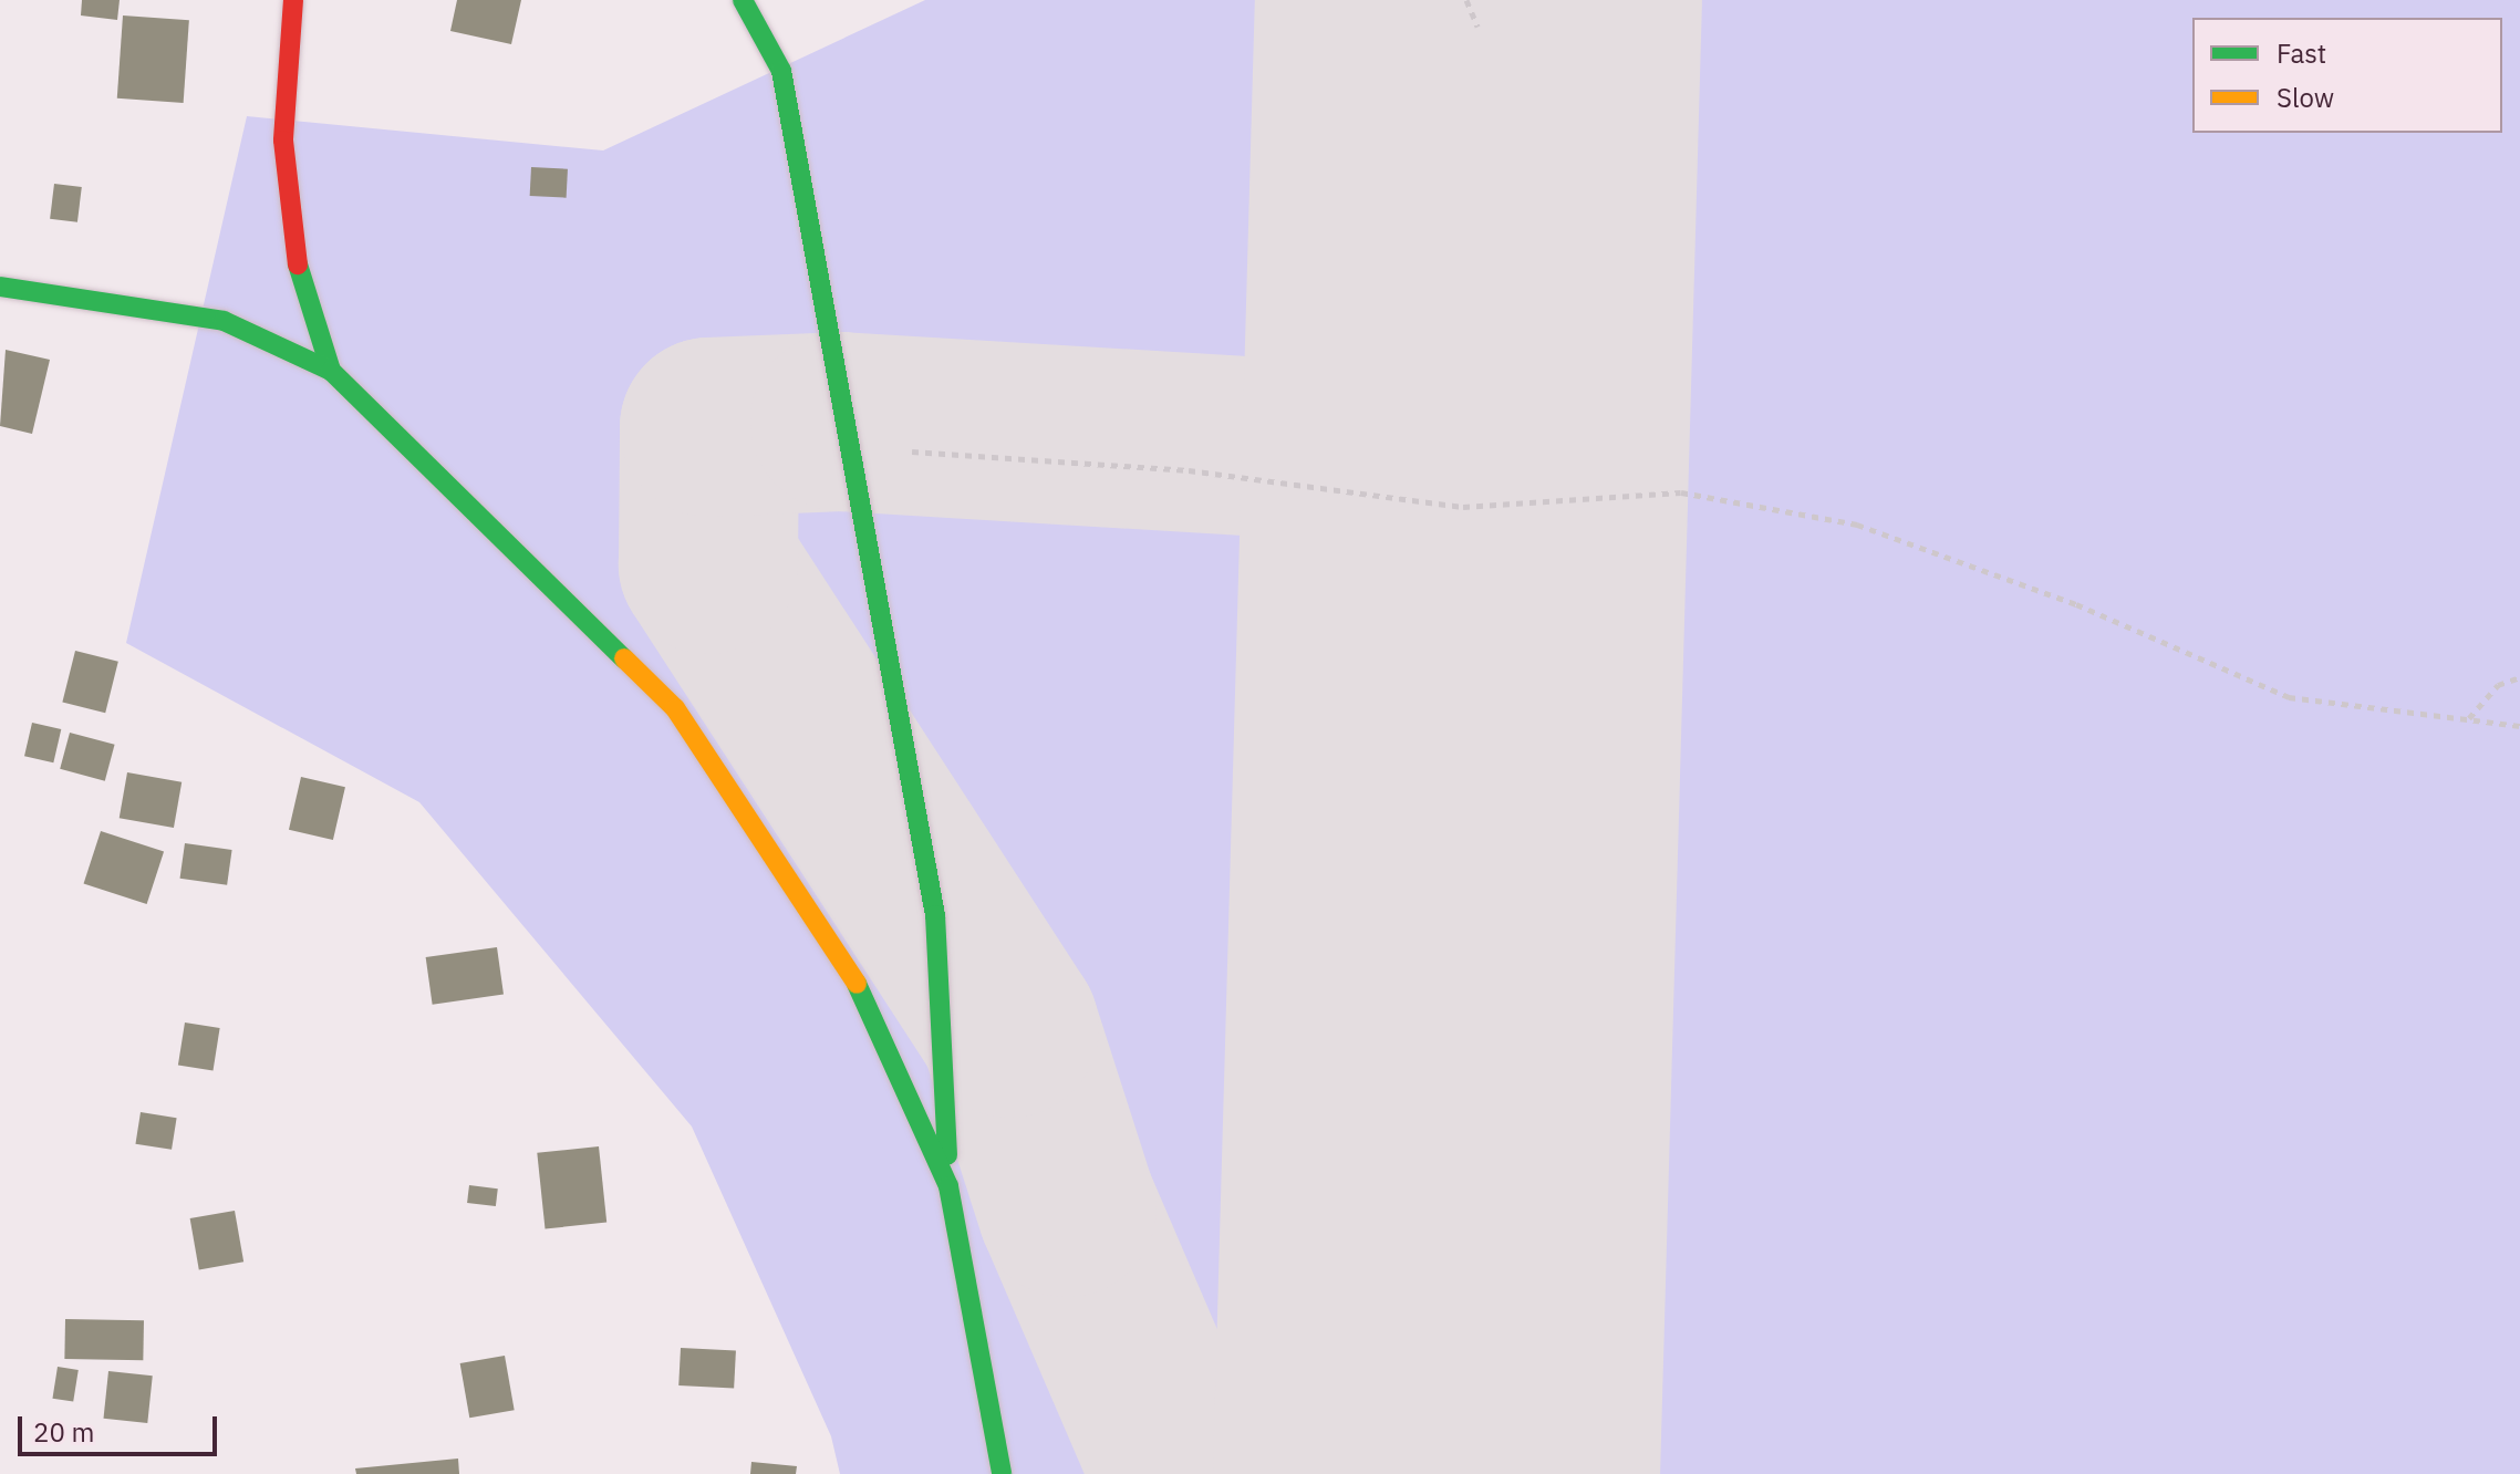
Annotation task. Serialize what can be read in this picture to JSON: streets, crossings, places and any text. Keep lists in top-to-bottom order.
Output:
{
  "legend": ["Fast", "Slow"],
  "scale_bar": "20 m"
}
